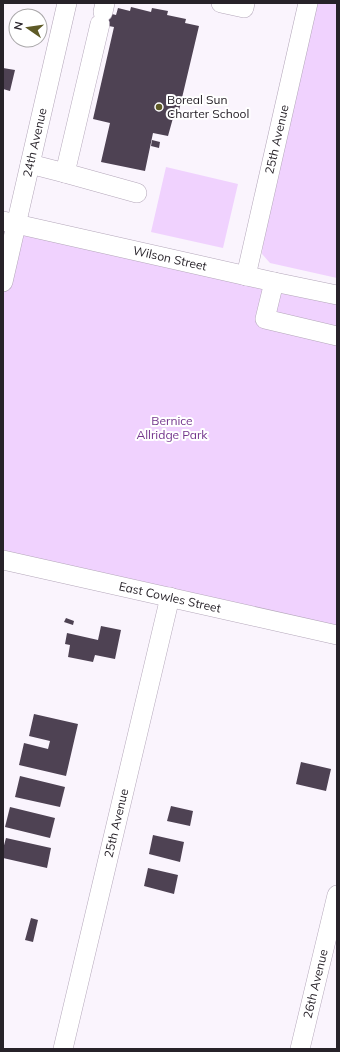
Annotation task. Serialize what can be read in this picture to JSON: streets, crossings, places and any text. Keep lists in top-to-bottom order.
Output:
{
  "streets": {
    "street": [
      "25th Avenue",
      "24th Avenue",
      "Wilson Street",
      "East Cowles Street",
      "26th Avenue"
    ]
  },
  "crossings": [
    ["25th Avenue", "Wilson Street"],
    ["25th Avenue", "East Cowles Street"],
    ["24th Avenue", "Wilson Street"]
  ],
  "parks": ["Bernice Allridge Park"],
  "places": ["Boreal Sun Charter School"],
  "north": "left"
}
